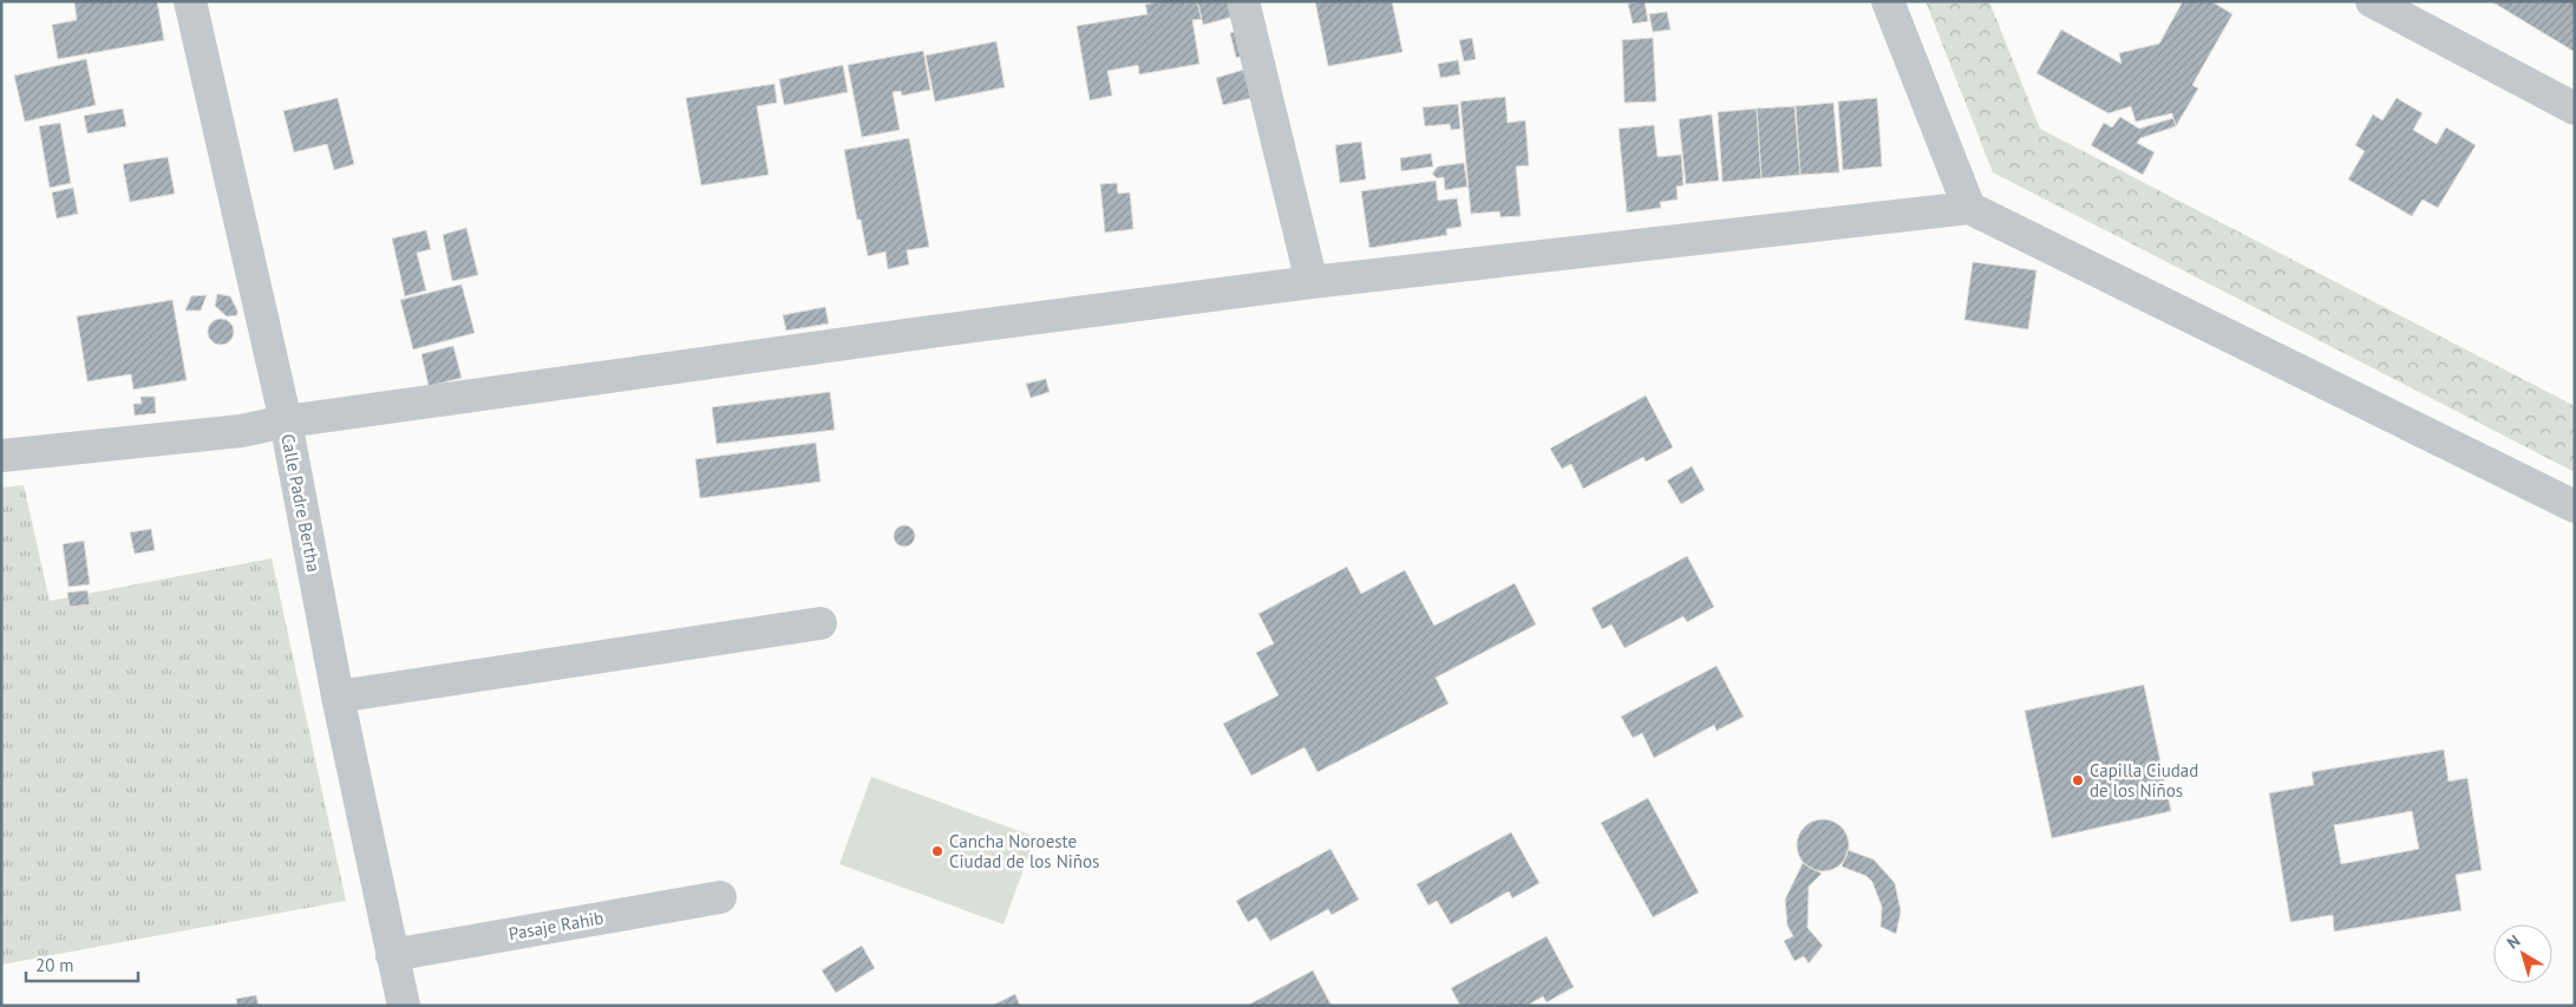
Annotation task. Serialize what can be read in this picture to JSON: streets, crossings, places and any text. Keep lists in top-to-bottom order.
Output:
{
  "streets": {
    "street": ["Calle Padre Bertha", "Pasaje Rahib"]
  },
  "crossings": [
    ["Calle Padre Bertha", "Pasaje Rahib"]
  ],
  "places": ["Capilla Ciudad de los Niños", "Cancha Noroeste Ciudad de los Niños"],
  "scale_bar": "20 m",
  "north": "top left"
}
